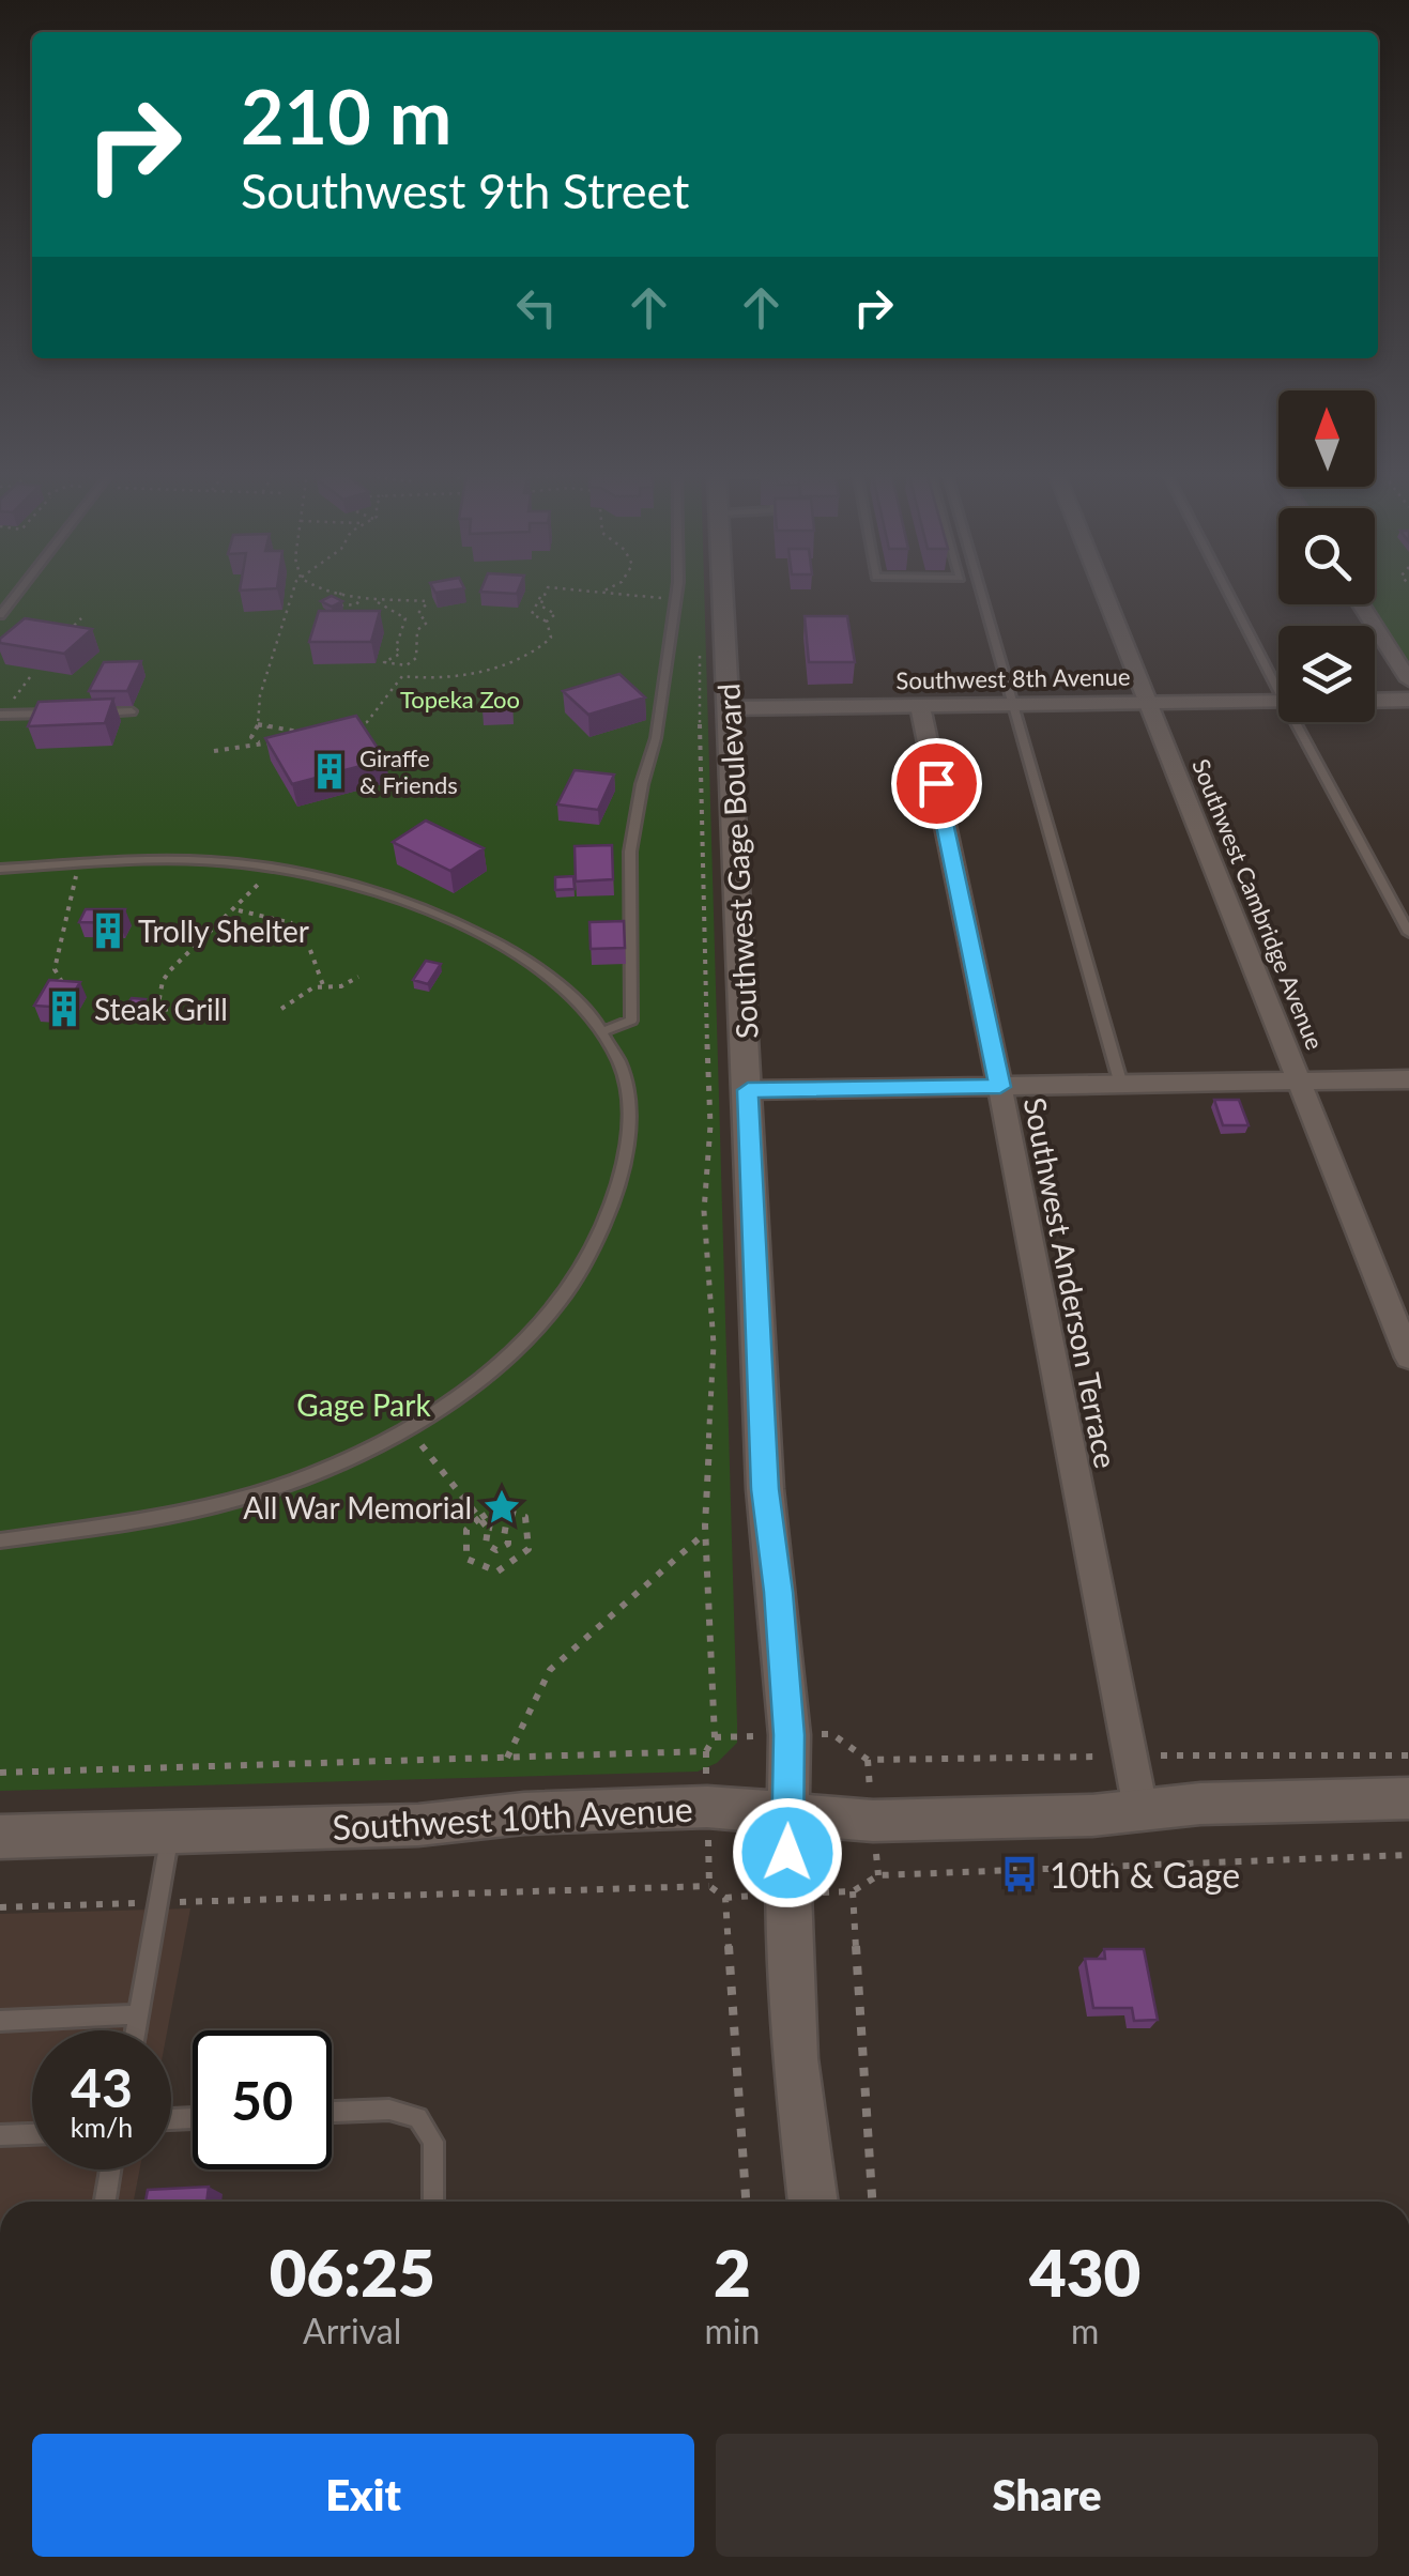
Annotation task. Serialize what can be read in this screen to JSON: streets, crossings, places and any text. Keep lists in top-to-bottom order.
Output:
{
  "streets": {
    "main road": ["Southwest 8th Avenue", "Southwest Gage Boulevard", "Southwest 10th Avenue"],
    "street": ["Southwest Cambridge Avenue", "Southwest Anderson Terrace"]
  },
  "crossings": [
    ["Southwest 8th Avenue", "Southwest Gage Boulevard"],
    ["Southwest 8th Avenue", "Southwest Cambridge Avenue"],
    ["Southwest 8th Avenue", "Southwest Anderson Terrace"],
    ["Southwest Gage Boulevard", "Southwest 10th Avenue"],
    ["Southwest Anderson Terrace", "Southwest 10th Avenue"]
  ],
  "parks": ["Topeka Zoo", "Gage Park"],
  "places": {
    "building": ["Giraffe & Friends", "Trolly Shelter", "Steak Grill"],
    "place": ["All War Memorial"],
    "bus stop": ["10th & Gage"]
  },
  "north": "top",
  "page": {
    "turn": ["210 m", "Southwest 9th Street"],
    "speed": "43 km/h",
    "limit": "50",
    "eta": [
      "06:25",
      "Arrival",
      "2",
      "min",
      "430",
      "m"
    ],
    "buttons": ["Exit", "Share"]
  }
}
